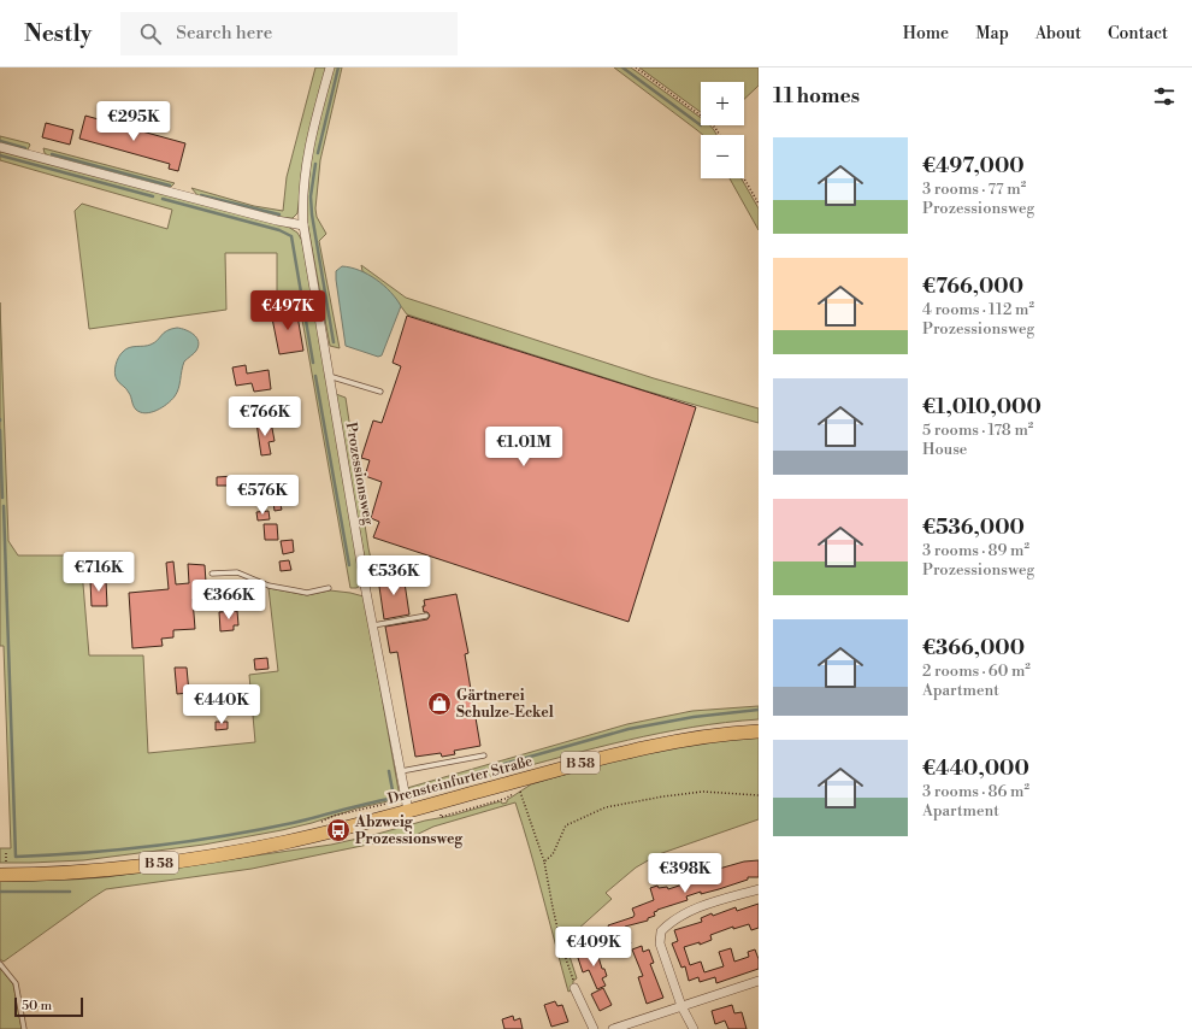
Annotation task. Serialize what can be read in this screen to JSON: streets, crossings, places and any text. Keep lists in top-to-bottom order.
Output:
{
  "streets": {
    "main road": ["B 58", "Drensteinfurter Straße"],
    "street": ["Prozessionsweg"]
  },
  "crossings": [
    ["Prozessionsweg", "Drensteinfurter Straße"]
  ],
  "places": {
    "shop": ["Gärtnerei Schulze-Eckel"],
    "bus stop": ["Abzweig Prozessionsweg"]
  },
  "scale_bar": "50 m",
  "page": {
    "header": "Nestly",
    "search": "Search here",
    "nav": [
      "Home",
      "Map",
      "About",
      "Contact"
    ],
    "heading": "11 homes",
    "map_buttons": ["+", "−"],
    "price": [
      "€295K",
      "€497K",
      "€766K",
      "€1.01M",
      "€576K",
      "€716K",
      "€536K",
      "€366K",
      "€440K",
      "€398K",
      "€409K"
    ],
    "list": [
      {
        "name": "€497,000",
        "note": "3 rooms · 77 m² · Prozessionsweg"
      },
      {
        "name": "€766,000",
        "note": "4 rooms · 112 m² · Prozessionsweg"
      },
      {
        "name": "€1,010,000",
        "note": "5 rooms · 178 m² · House"
      },
      {
        "name": "€536,000",
        "note": "3 rooms · 89 m² · Prozessionsweg"
      },
      {
        "name": "€366,000",
        "note": "2 rooms · 60 m² · Apartment"
      },
      {
        "name": "€440,000",
        "note": "3 rooms · 86 m² · Apartment"
      }
    ],
    "scale": "50 m"
  }
}
